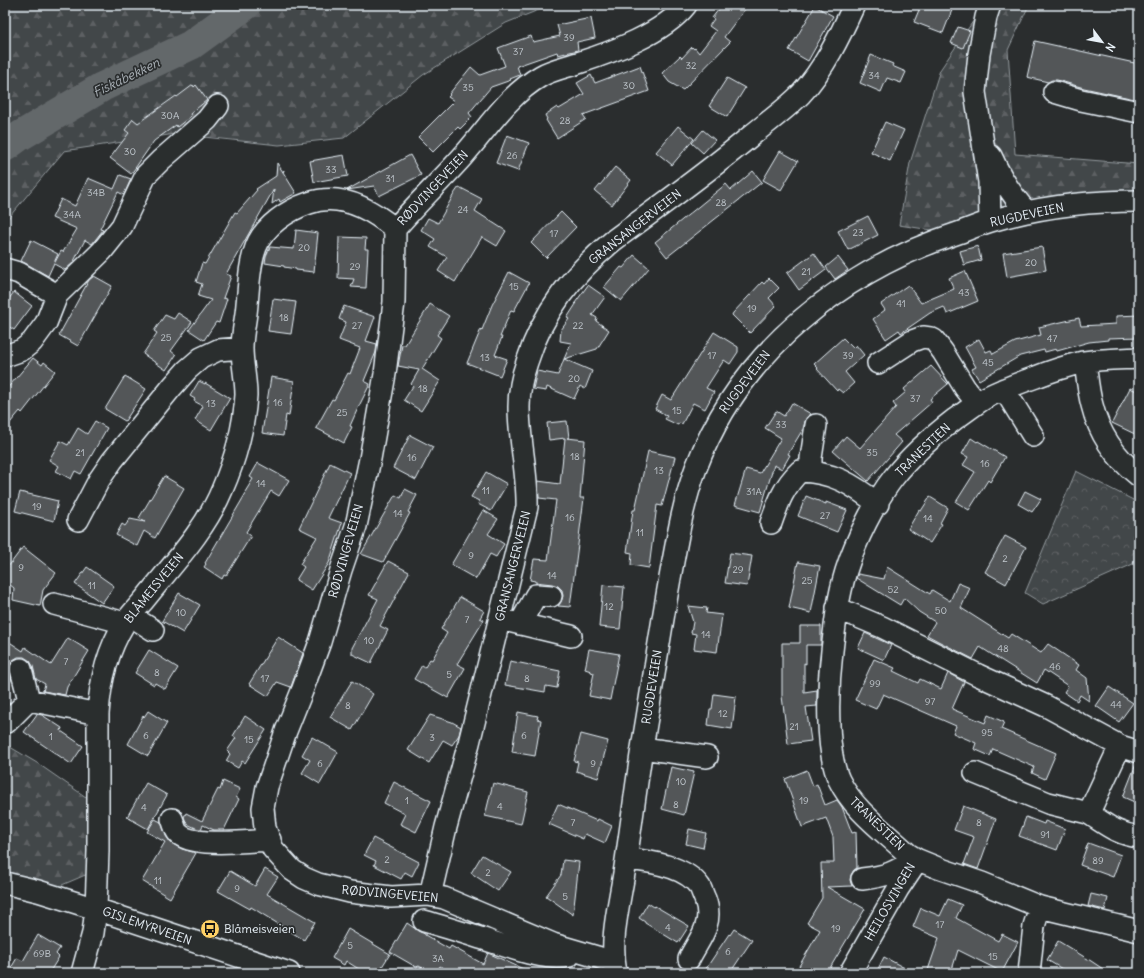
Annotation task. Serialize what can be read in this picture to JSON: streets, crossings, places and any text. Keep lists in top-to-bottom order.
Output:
{
  "streets": {
    "street": [
      "RØDVINGEVEIEN",
      "RUGDEVEIEN",
      "GRANSANGERVEIEN",
      "TRANESTIEN",
      "BLÅMEISVEIEN",
      "HEILOSVINGEN",
      "GISLEMYRVEIEN"
    ]
  },
  "crossings": [
    ["RØDVINGEVEIEN", "RUGDEVEIEN"],
    ["RØDVINGEVEIEN", "GRANSANGERVEIEN"],
    ["RØDVINGEVEIEN", "BLÅMEISVEIEN"],
    ["TRANESTIEN", "HEILOSVINGEN"],
    ["BLÅMEISVEIEN", "GISLEMYRVEIEN"]
  ],
  "water": ["Fiskåbekken"],
  "places": {
    "bus stop": ["Blåmeisveien"]
  },
  "house_numbers": [
    "39",
    "37",
    "32",
    "34",
    "30",
    "35",
    "30A",
    "28",
    "30",
    "26",
    "33",
    "31",
    "34B",
    "28",
    "24",
    "34A",
    "23",
    "17",
    "20",
    "20",
    "29",
    "21",
    "15",
    "43",
    "41",
    "19",
    "18",
    "27",
    "22",
    "25",
    "47",
    "17",
    "39",
    "13",
    "45",
    "20",
    "18",
    "37",
    "16",
    "13",
    "15",
    "25",
    "33",
    "21",
    "35",
    "18",
    "16",
    "16",
    "13",
    "14",
    "11",
    "31A",
    "19",
    "14",
    "27",
    "16",
    "14",
    "11",
    "9",
    "2",
    "9",
    "29",
    "14",
    "25",
    "11",
    "52",
    "12",
    "50",
    "10",
    "7",
    "14",
    "10",
    "48",
    "7",
    "46",
    "8",
    "5",
    "17",
    "8",
    "99",
    "97",
    "44",
    "8",
    "12",
    "21",
    "95",
    "6",
    "6",
    "1",
    "3",
    "15",
    "6",
    "9",
    "10",
    "1",
    "19",
    "8",
    "4",
    "4",
    "7",
    "8",
    "91",
    "2",
    "89",
    "2",
    "11",
    "9",
    "5",
    "17",
    "4",
    "19",
    "5",
    "6",
    "69B",
    "15",
    "3A"
  ],
  "north": "bottom right"
}
